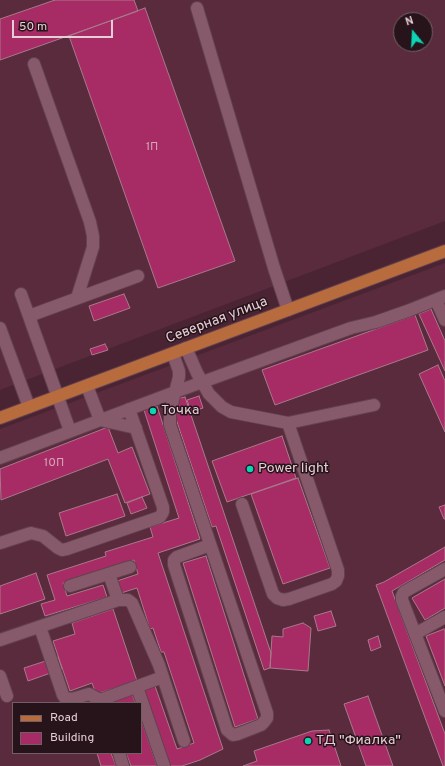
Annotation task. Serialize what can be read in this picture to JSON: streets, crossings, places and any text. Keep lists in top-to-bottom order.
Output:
{
  "streets": {
    "main road": ["Северная улица"]
  },
  "places": ["Точка", "Power light", "ТД \"Фиалка\""],
  "house_numbers": ["1П", "10П"],
  "legend": ["Road", "Building"],
  "scale_bar": "50 m",
  "north": "top"
}
